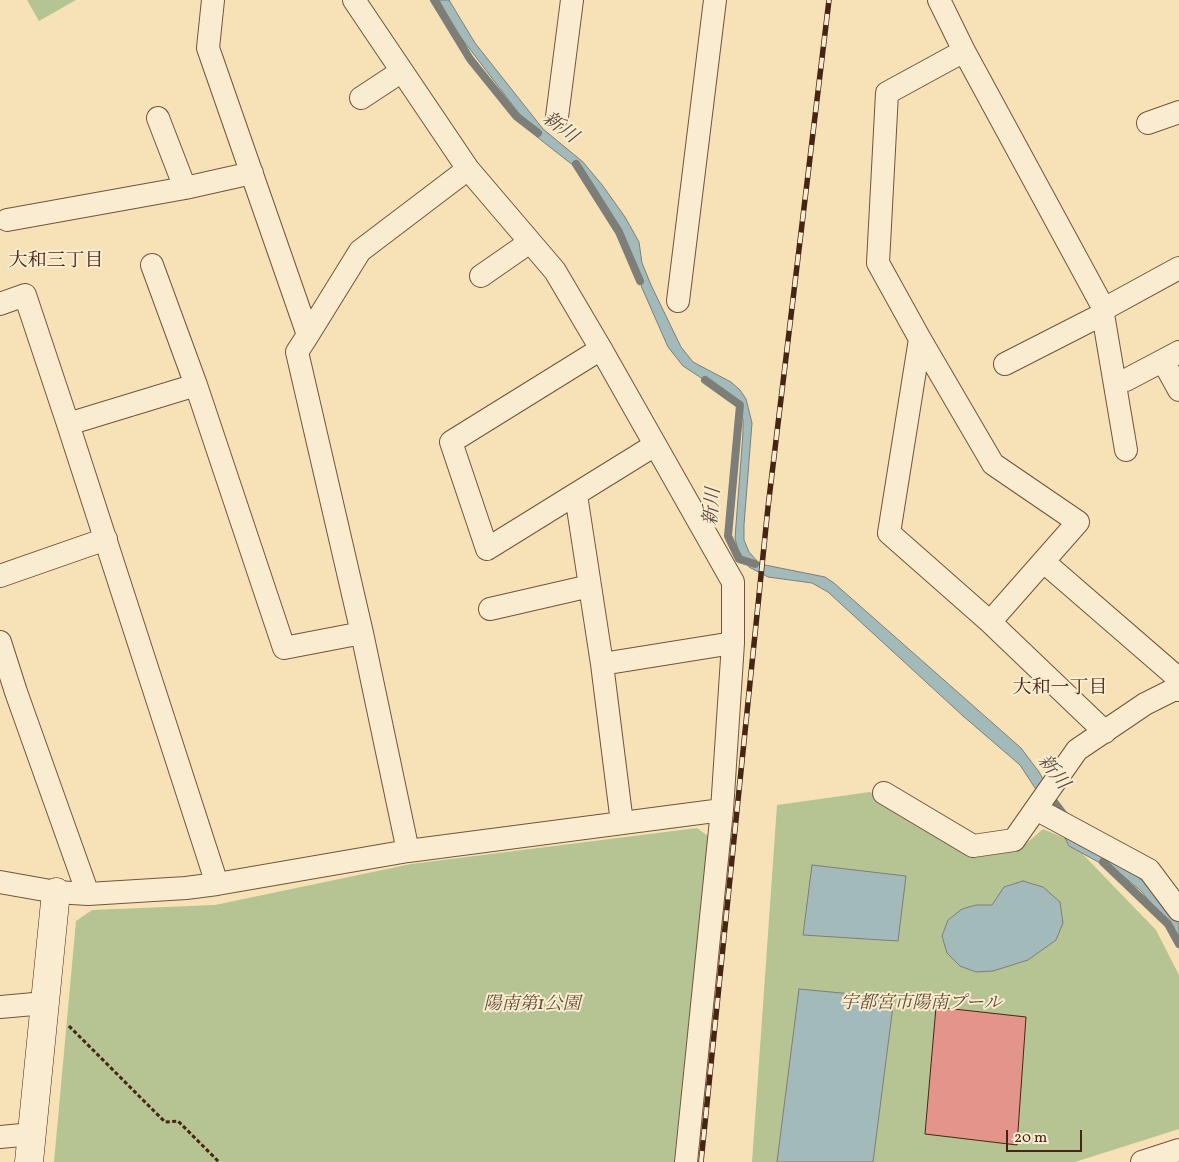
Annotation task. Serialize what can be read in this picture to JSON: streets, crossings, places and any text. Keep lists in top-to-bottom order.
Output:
{
  "districts": ["大和三丁目", "大和一丁目"],
  "water": ["新川"],
  "parks": ["宇都宮市陽南プール", "陽南第1公園"],
  "scale_bar": "20 m"
}
